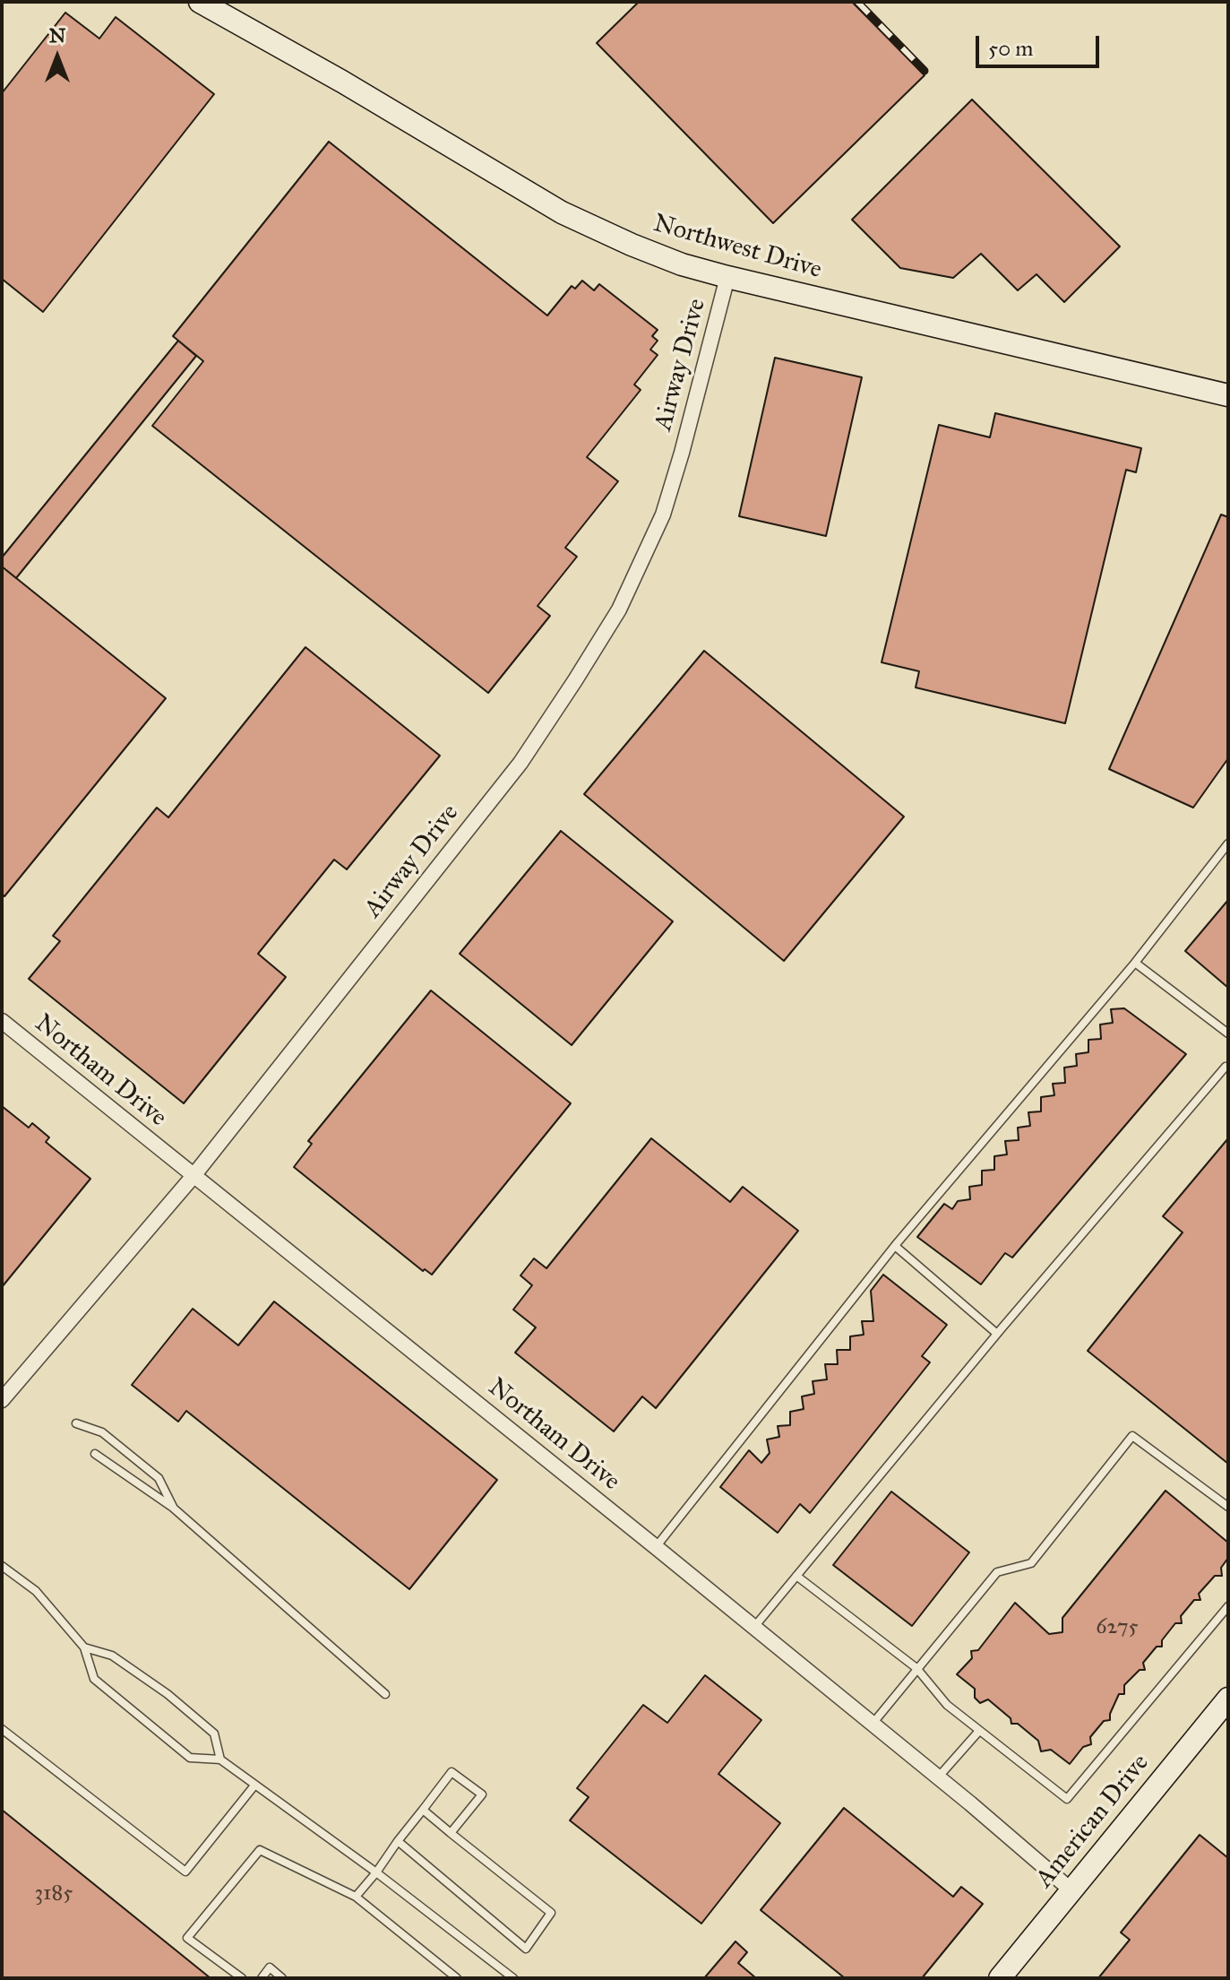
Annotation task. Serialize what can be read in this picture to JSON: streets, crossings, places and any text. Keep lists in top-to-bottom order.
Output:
{
  "streets": {
    "street": [
      "Northwest Drive",
      "Airway Drive",
      "Northam Drive",
      "American Drive"
    ]
  },
  "crossings": [
    ["Northwest Drive", "Airway Drive"],
    ["Airway Drive", "Northam Drive"],
    ["Northam Drive", "American Drive"]
  ],
  "house_numbers": ["6275", "3185"],
  "scale_bar": "50 m",
  "north": "top"
}
